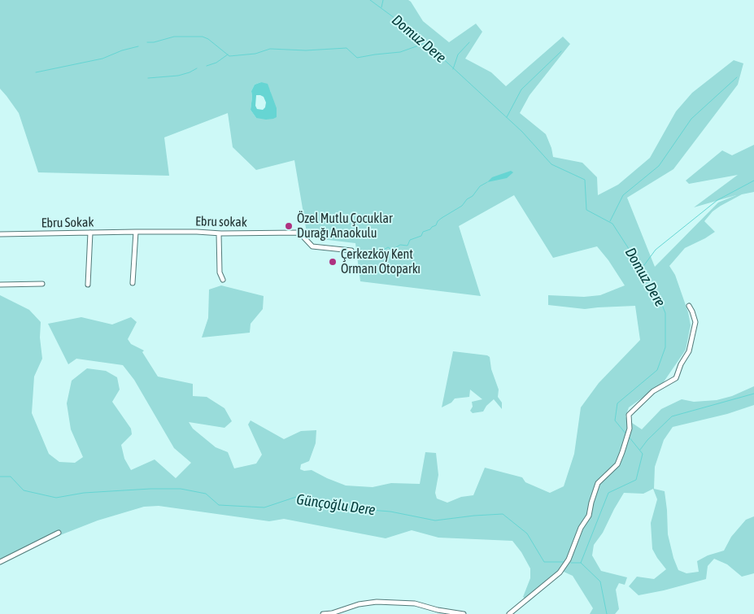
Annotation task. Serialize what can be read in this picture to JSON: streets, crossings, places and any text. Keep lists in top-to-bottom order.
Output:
{
  "streets": {
    "street": ["Ebru sokak", "Ebru Sokak"]
  },
  "crossings": [
    ["Ebru sokak", "Ebru Sokak"]
  ],
  "water": ["Domuz Dere", "Günçoğlu Dere"],
  "places": ["Özel Mutlu Çocuklar Durağı Anaokulu", "Çerkezköy Kent Ormanı Otoparkı"]
}
